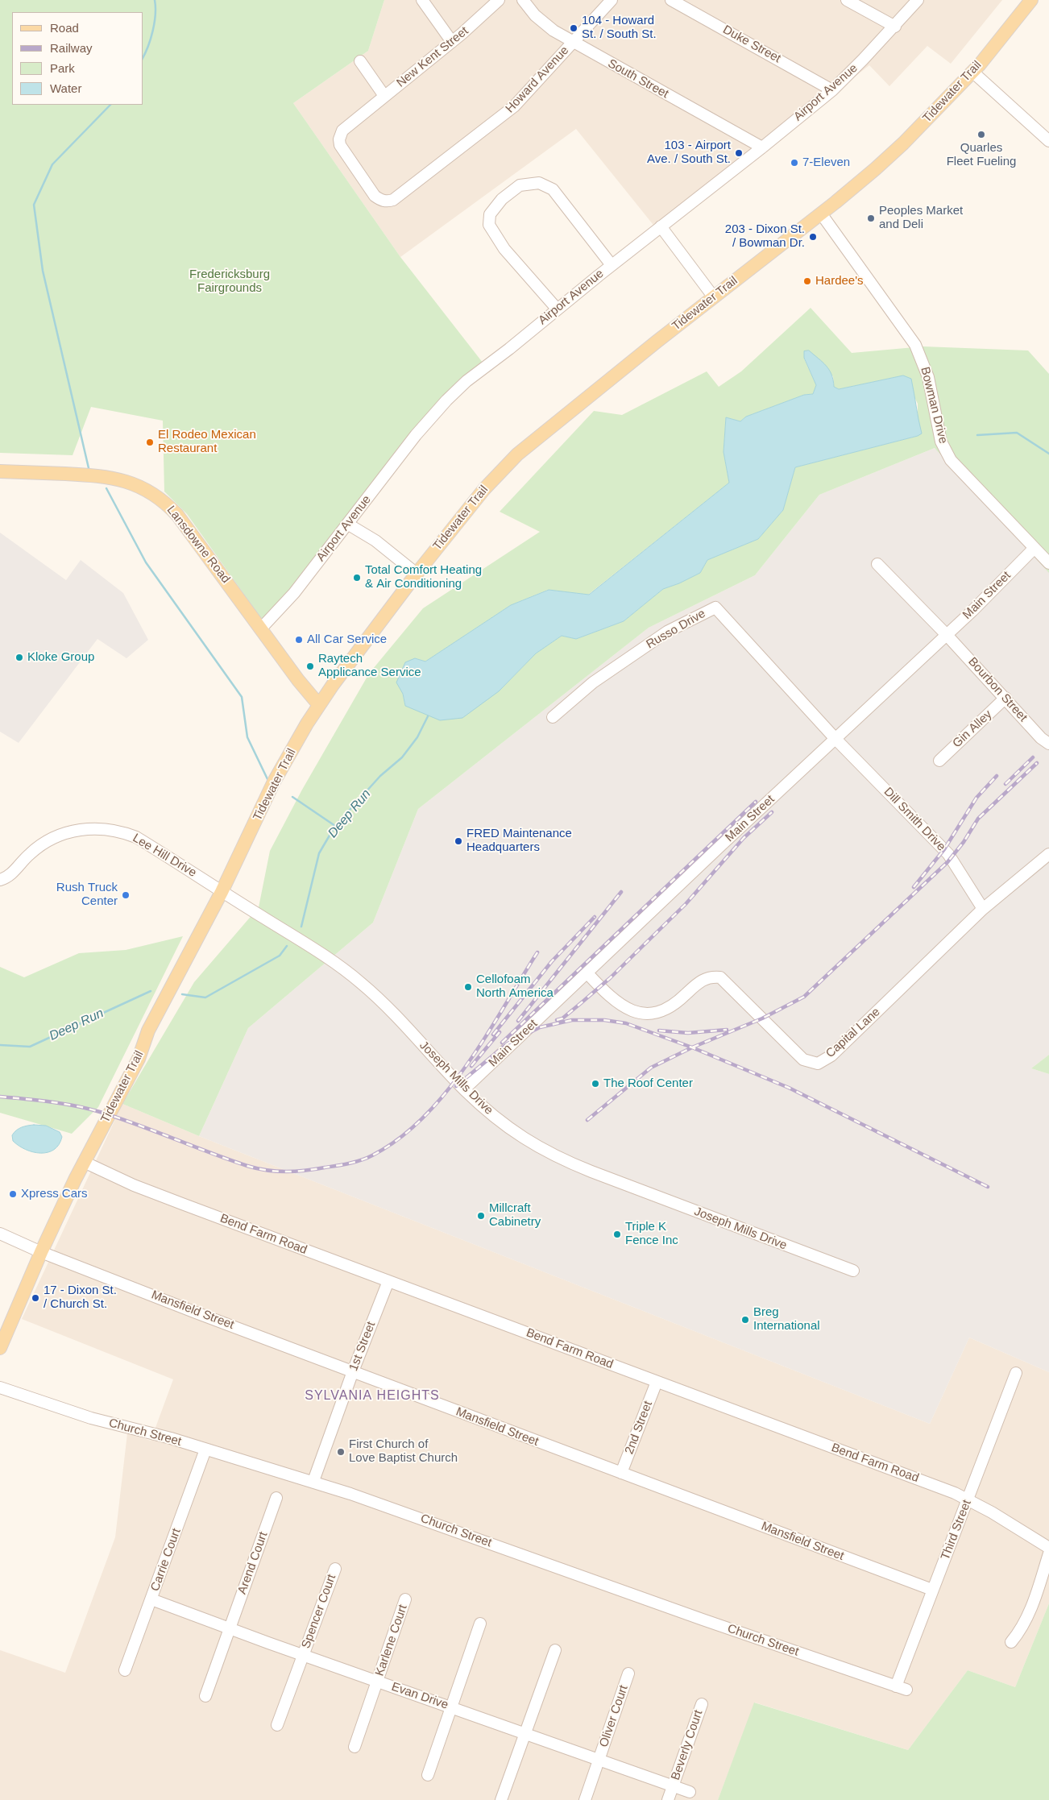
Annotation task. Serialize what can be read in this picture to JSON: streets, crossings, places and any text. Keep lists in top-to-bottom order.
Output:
{
  "streets": {
    "main road": ["Tidewater Trail", "Lansdowne Road"],
    "street": [
      "Duke Street",
      "New Kent Street",
      "South Street",
      "Howard Avenue",
      "Airport Avenue",
      "Bowman Drive",
      "Main Street",
      "Russo Drive",
      "Bourbon Street",
      "Gin Alley",
      "Dill Smith Drive",
      "Lee Hill Drive",
      "Capital Lane",
      "Joseph Mills Drive",
      "Bend Farm Road",
      "Mansfield Street",
      "1st Street",
      "2nd Street",
      "Church Street",
      "Third Street",
      "Carrie Court",
      "Arend Court",
      "Spencer Court",
      "Karlene Court",
      "Evan Drive",
      "Oliver Court",
      "Beverly Court"
    ]
  },
  "crossings": [
    ["Duke Street", "Airport Avenue"],
    ["New Kent Street", "Howard Avenue"],
    ["South Street", "Howard Avenue"],
    ["South Street", "Airport Avenue"],
    ["Tidewater Trail", "Bowman Drive"],
    ["Tidewater Trail", "Lansdowne Road"],
    ["Tidewater Trail", "Lee Hill Drive"],
    ["Tidewater Trail", "Joseph Mills Drive"],
    ["Tidewater Trail", "Bend Farm Road"],
    ["Tidewater Trail", "Mansfield Street"],
    ["Airport Avenue", "Lansdowne Road"],
    ["Bowman Drive", "Main Street"],
    ["Main Street", "Russo Drive"],
    ["Main Street", "Bourbon Street"],
    ["Main Street", "Dill Smith Drive"],
    ["Main Street", "Capital Lane"],
    ["Main Street", "Joseph Mills Drive"],
    ["Russo Drive", "Dill Smith Drive"],
    ["Bourbon Street", "Gin Alley"],
    ["Dill Smith Drive", "Capital Lane"],
    ["Lee Hill Drive", "Joseph Mills Drive"],
    ["Bend Farm Road", "1st Street"],
    ["Bend Farm Road", "2nd Street"],
    ["Bend Farm Road", "Third Street"],
    ["Mansfield Street", "1st Street"],
    ["Mansfield Street", "2nd Street"],
    ["Mansfield Street", "Third Street"],
    ["1st Street", "Church Street"],
    ["Church Street", "Third Street"],
    ["Church Street", "Carrie Court"],
    ["Carrie Court", "Evan Drive"],
    ["Arend Court", "Evan Drive"],
    ["Spencer Court", "Evan Drive"],
    ["Karlene Court", "Evan Drive"],
    ["Evan Drive", "Oliver Court"],
    ["Evan Drive", "Beverly Court"]
  ],
  "districts": ["SYLVANIA HEIGHTS"],
  "water": ["Deep Run"],
  "parks": ["Fredericksburg Fairgrounds"],
  "places": [
    "104 - Howard St. / South St.",
    "Quarles Fleet Fueling",
    "103 - Airport Ave. / South St.",
    "7-Eleven",
    "Peoples Market and Deli",
    "203 - Dixon St. / Bowman Dr.",
    "Hardee's",
    "El Rodeo Mexican Restaurant",
    "Total Comfort Heating & Air Conditioning",
    "All Car Service",
    "Kloke Group",
    "Raytech Applicance Service",
    "FRED Maintenance Headquarters",
    "Rush Truck Center",
    "Cellofoam North America",
    "The Roof Center",
    "Xpress Cars",
    "Millcraft Cabinetry",
    "Triple K Fence Inc",
    "17 - Dixon St. / Church St.",
    "Breg International",
    "First Church of Love Baptist Church"
  ],
  "legend": [
    "Road",
    "Railway",
    "Park",
    "Water"
  ]
}
